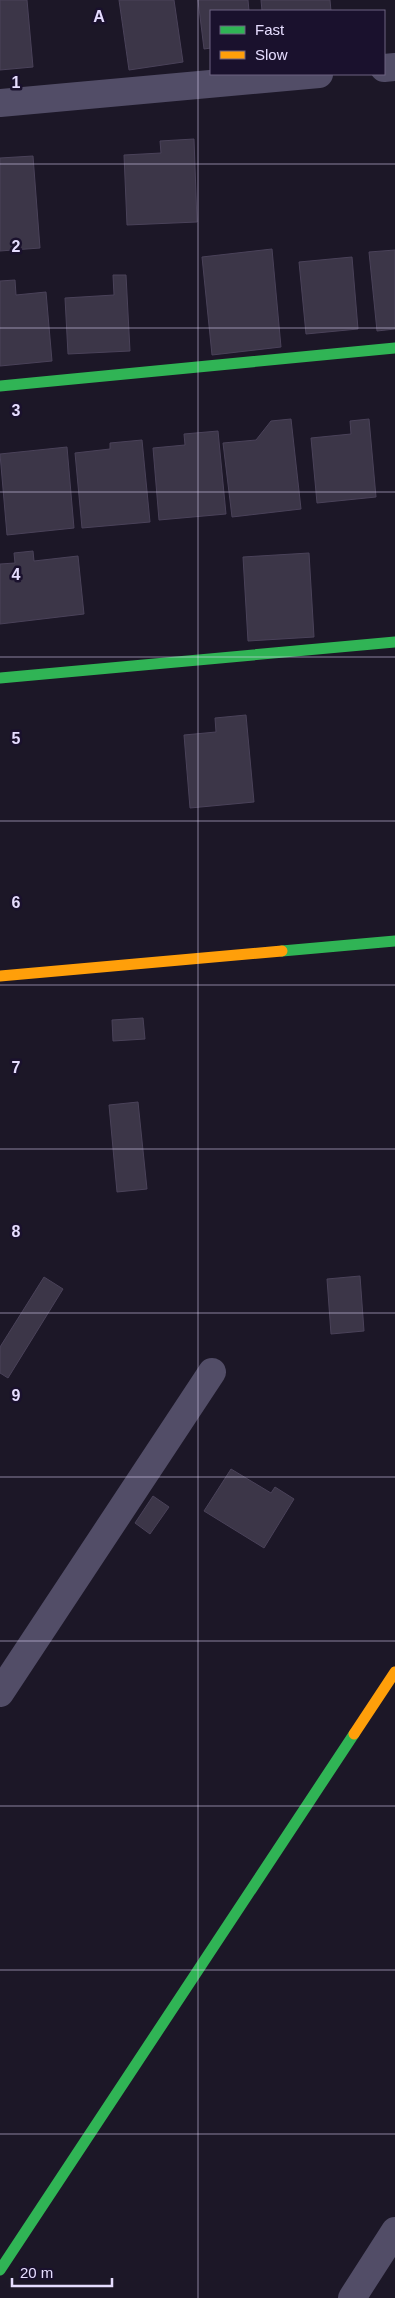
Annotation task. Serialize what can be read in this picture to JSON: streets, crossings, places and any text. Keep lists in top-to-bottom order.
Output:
{
  "legend": ["Fast", "Slow"],
  "scale_bar": "20 m",
  "grid": {
    "columns": ["A"],
    "rows": [
      "1",
      "2",
      "3",
      "4",
      "5",
      "6",
      "7",
      "8",
      "9"
    ]
  }
}
